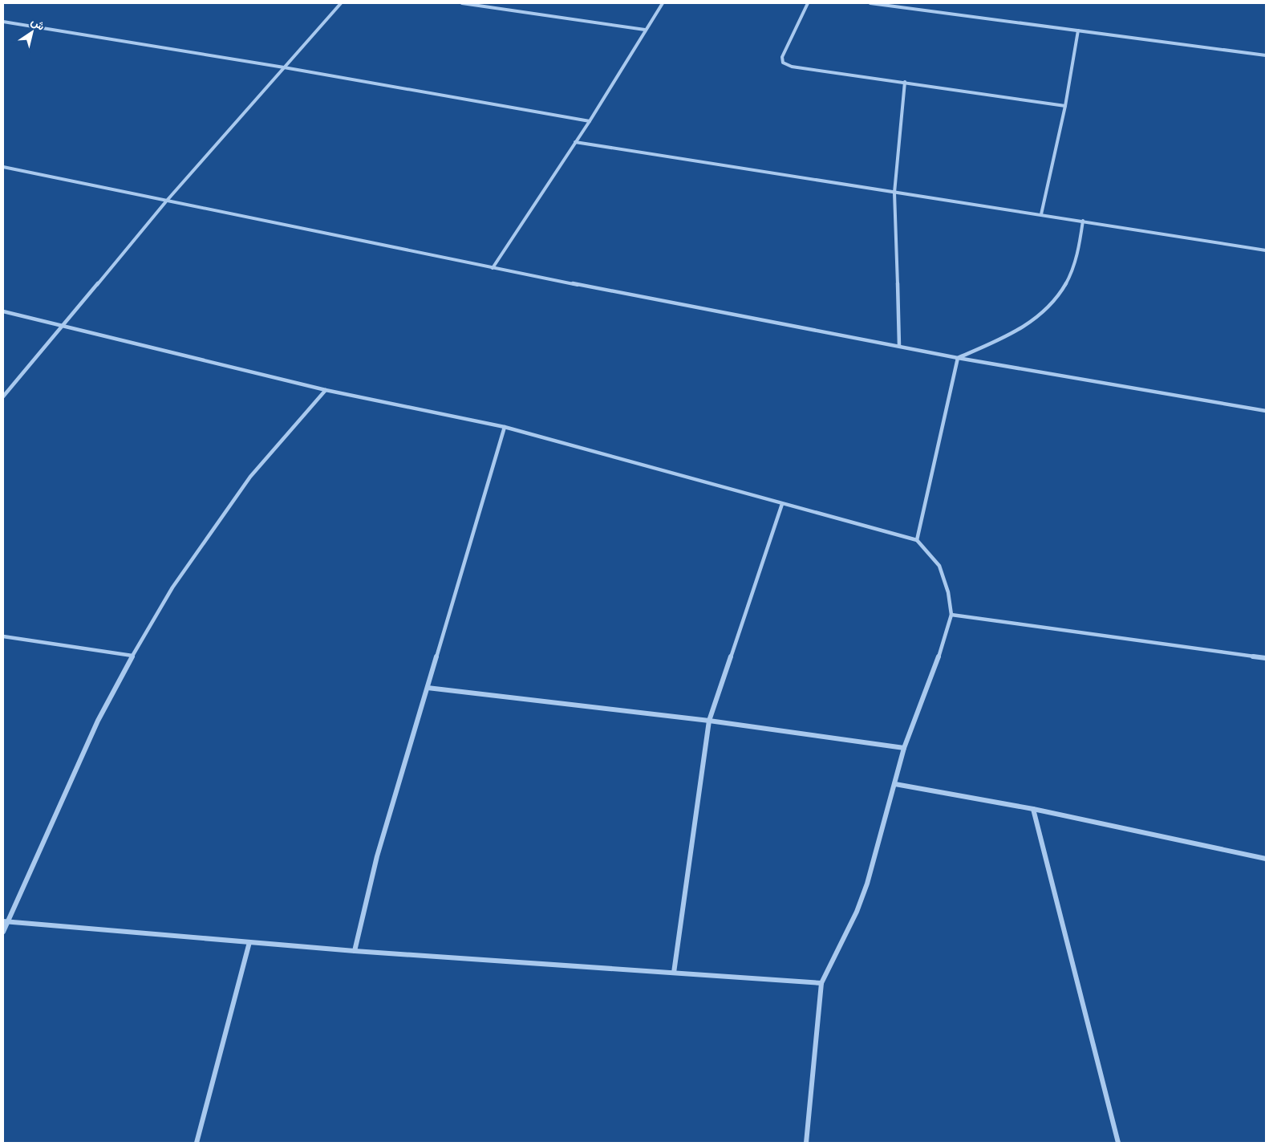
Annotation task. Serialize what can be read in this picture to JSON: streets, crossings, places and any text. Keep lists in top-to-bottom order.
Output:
{
  "north": "top right"
}
